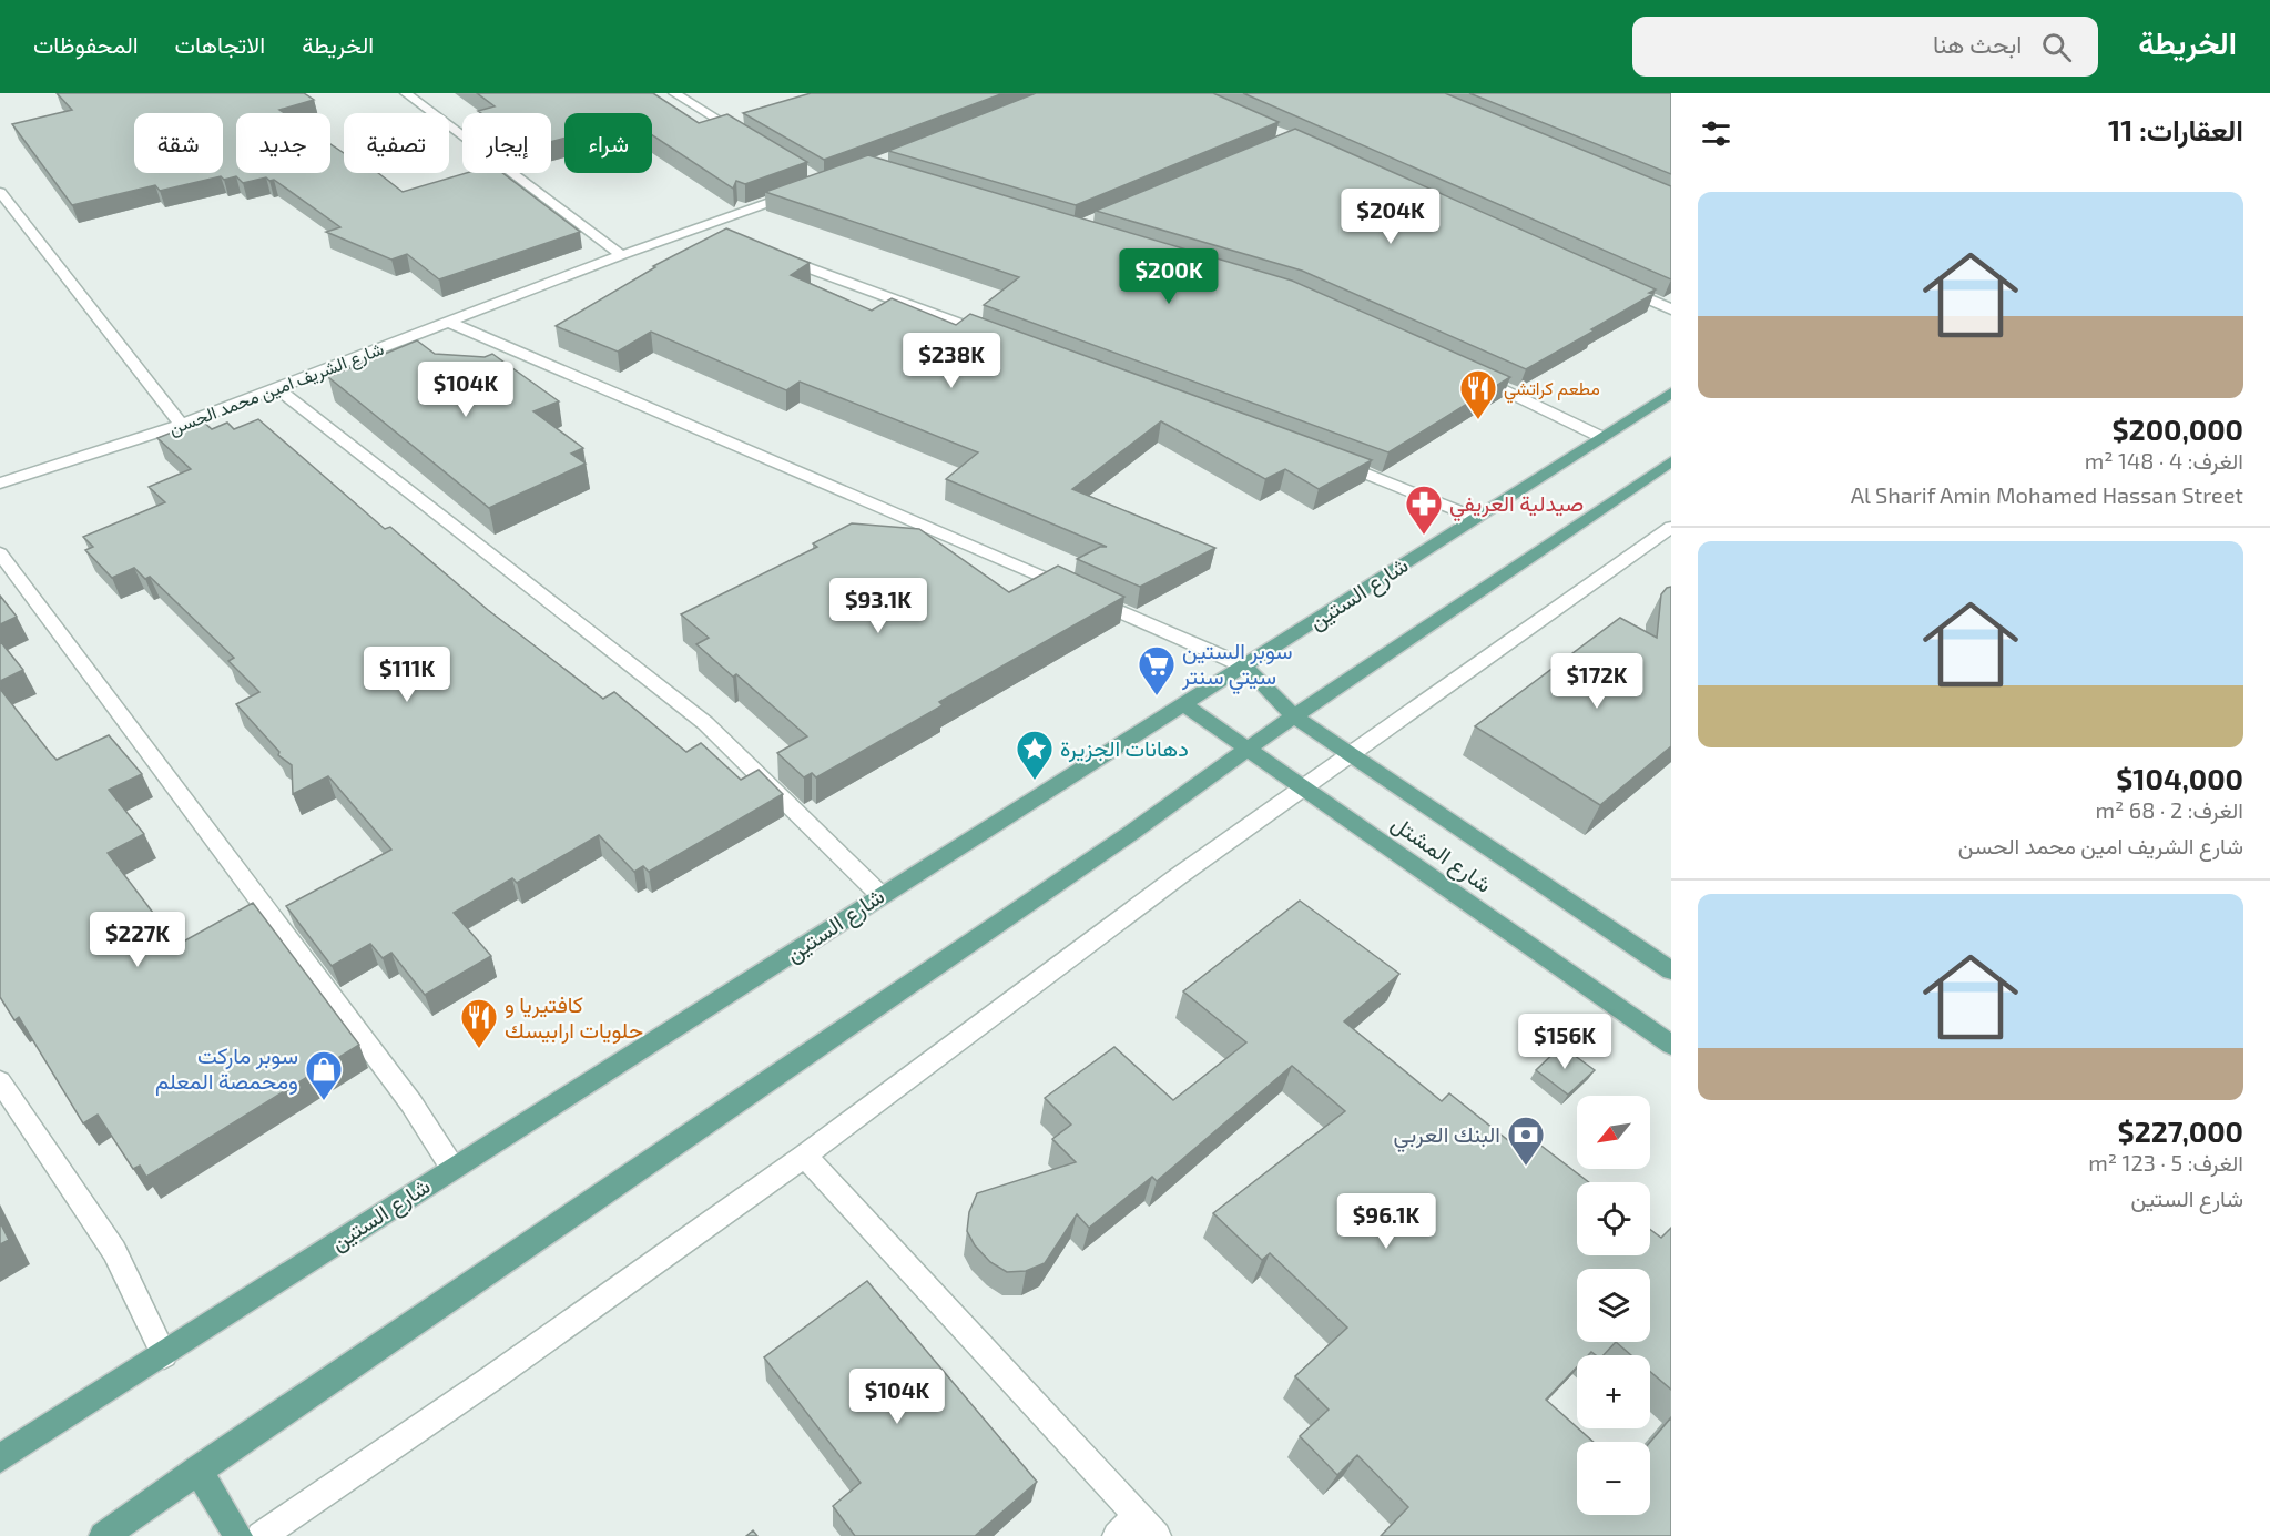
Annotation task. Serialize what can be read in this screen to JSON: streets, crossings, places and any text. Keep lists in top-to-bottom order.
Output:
{
  "streets": {
    "main road": ["شارع الستين", "شارع المشتل"],
    "street": ["شارع الشريف امين محمد الحسن"]
  },
  "crossings": [
    ["شارع الستين", "شارع المشتل"]
  ],
  "places": {
    "restaurant": ["مطعم كراتشي", "كافتيريا و حلويات ارابيسك"],
    "pharmacy": ["صيدلية العريفي"],
    "supermarket": ["سوبر الستين سيتي سنتر"],
    "place": ["دهانات الجزيرة"],
    "shop": ["سوبر ماركت ومحمصة المعلم"],
    "bank": ["البنك العربي"]
  },
  "north": "bottom left",
  "page": {
    "header": "الخريطة",
    "search": "ابحث هنا",
    "nav": ["الخريطة", "الاتجاهات", "المحفوظات"],
    "heading": "العقارات: 11",
    "chip": [
      "شراء",
      "إيجار",
      "تصفية",
      "جديد",
      "شقة"
    ],
    "list": [
      {
        "name": "$200,000",
        "note": "الغرف: 4 · 148 m² · Al Sharif Amin Mohamed Hassan Street"
      },
      {
        "name": "$104,000",
        "note": "الغرف: 2 · 68 m² · شارع الشريف امين محمد الحسن"
      },
      {
        "name": "$227,000",
        "note": "الغرف: 5 · 123 m² · شارع الستين"
      }
    ],
    "price": [
      "$204K",
      "$200K",
      "$238K",
      "$104K",
      "$93.1K",
      "$111K",
      "$172K",
      "$227K",
      "$156K",
      "$96.1K",
      "$104K"
    ],
    "map_buttons": ["+", "−"]
  }
}
